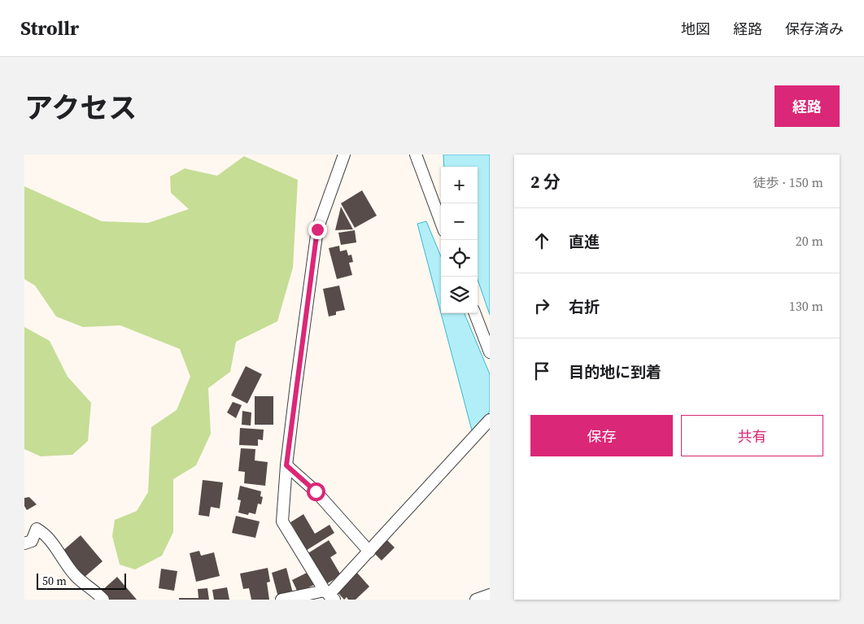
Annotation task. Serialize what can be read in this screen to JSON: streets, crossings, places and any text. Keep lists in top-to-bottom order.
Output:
{
  "scale_bar": "50 m",
  "page": {
    "header": "Strollr",
    "nav": ["地図", "経路", "保存済み"],
    "title": "アクセス",
    "buttons": [
      "経路",
      ["保存", "共有"]
    ],
    "heading": ["2 分", "徒歩 · 150 m"],
    "map_buttons": ["+", "−"],
    "list": [
      ["直進", "20 m"],
      ["右折", "130 m"],
      "目的地に到着"
    ],
    "scale": "50 m"
  }
}
